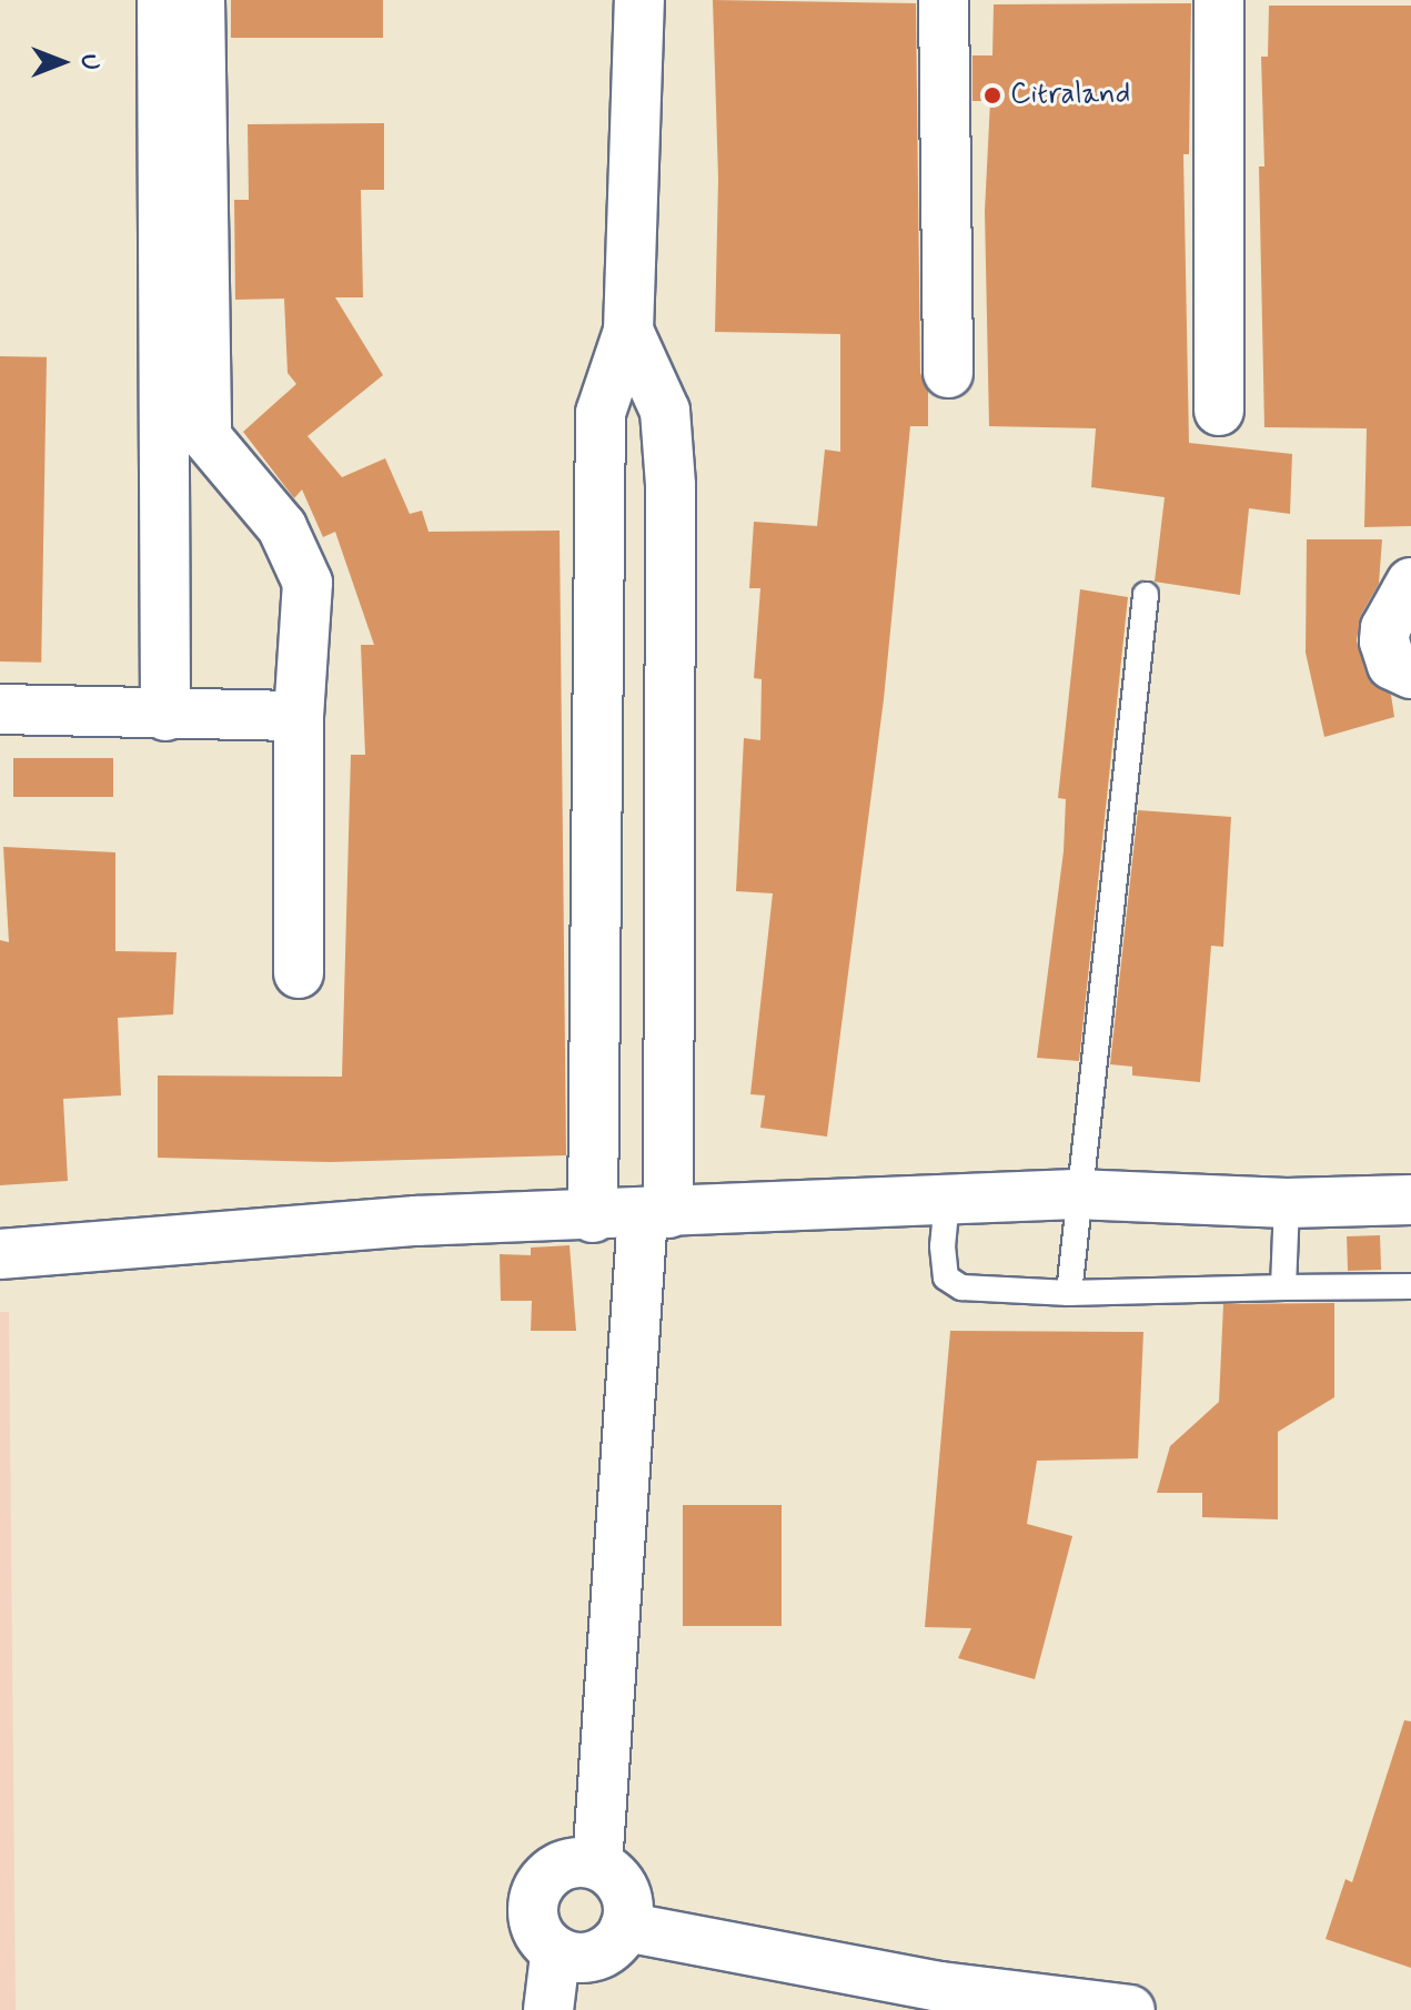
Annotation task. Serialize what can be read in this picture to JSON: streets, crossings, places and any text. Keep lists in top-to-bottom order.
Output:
{
  "places": ["Citraland"],
  "north": "right"
}
